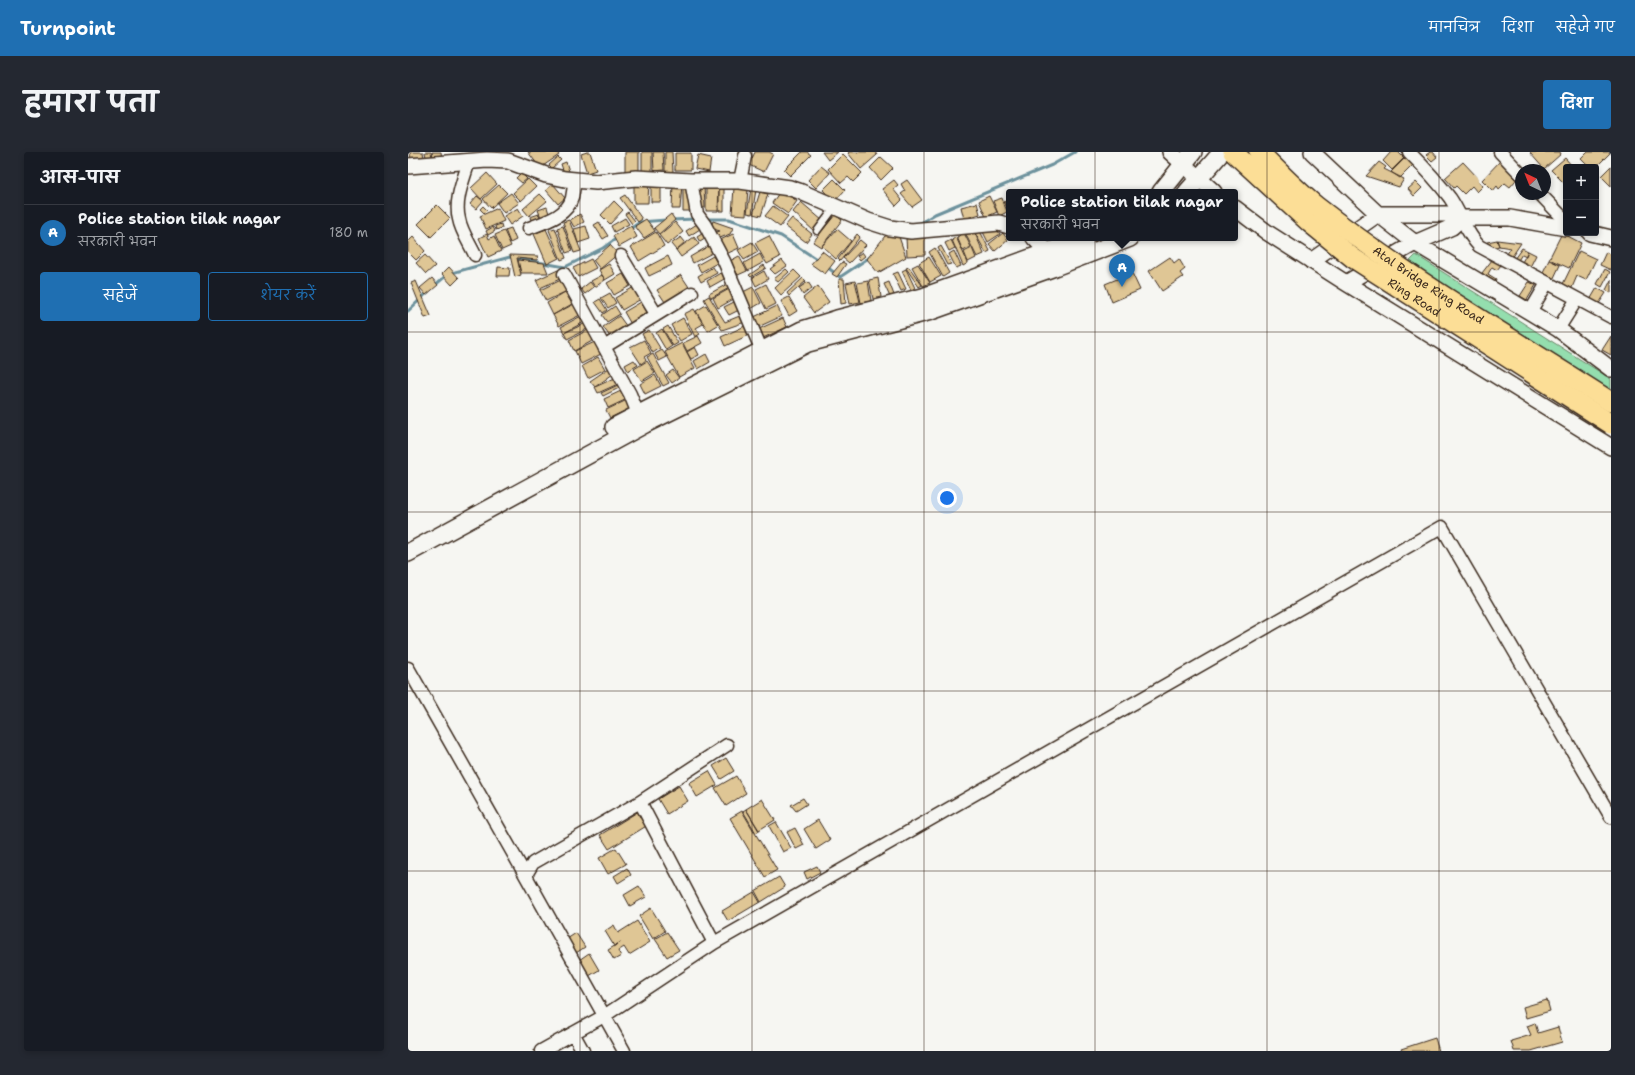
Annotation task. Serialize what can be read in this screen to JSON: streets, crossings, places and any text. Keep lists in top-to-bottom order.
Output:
{
  "streets": {
    "main road": ["Atal Bridge Ring Road", "Ring Road"]
  },
  "north": "top left",
  "page": {
    "header": "Turnpoint",
    "nav": ["मानचित्र", "दिशा", "सहेजे गए"],
    "title": "हमारा पता",
    "buttons": [
      "दिशा",
      ["सहेजें", "शेयर करें"]
    ],
    "heading": "आस-पास",
    "map_buttons": ["+", "−"],
    "popup": ["Police station tilak nagar", "सरकारी भवन"],
    "list": [
      {
        "mark": "A",
        "name": "Police station tilak nagar",
        "note": "सरकारी भवन",
        "value": "180 m"
      }
    ],
    "pins": "A"
  }
}
